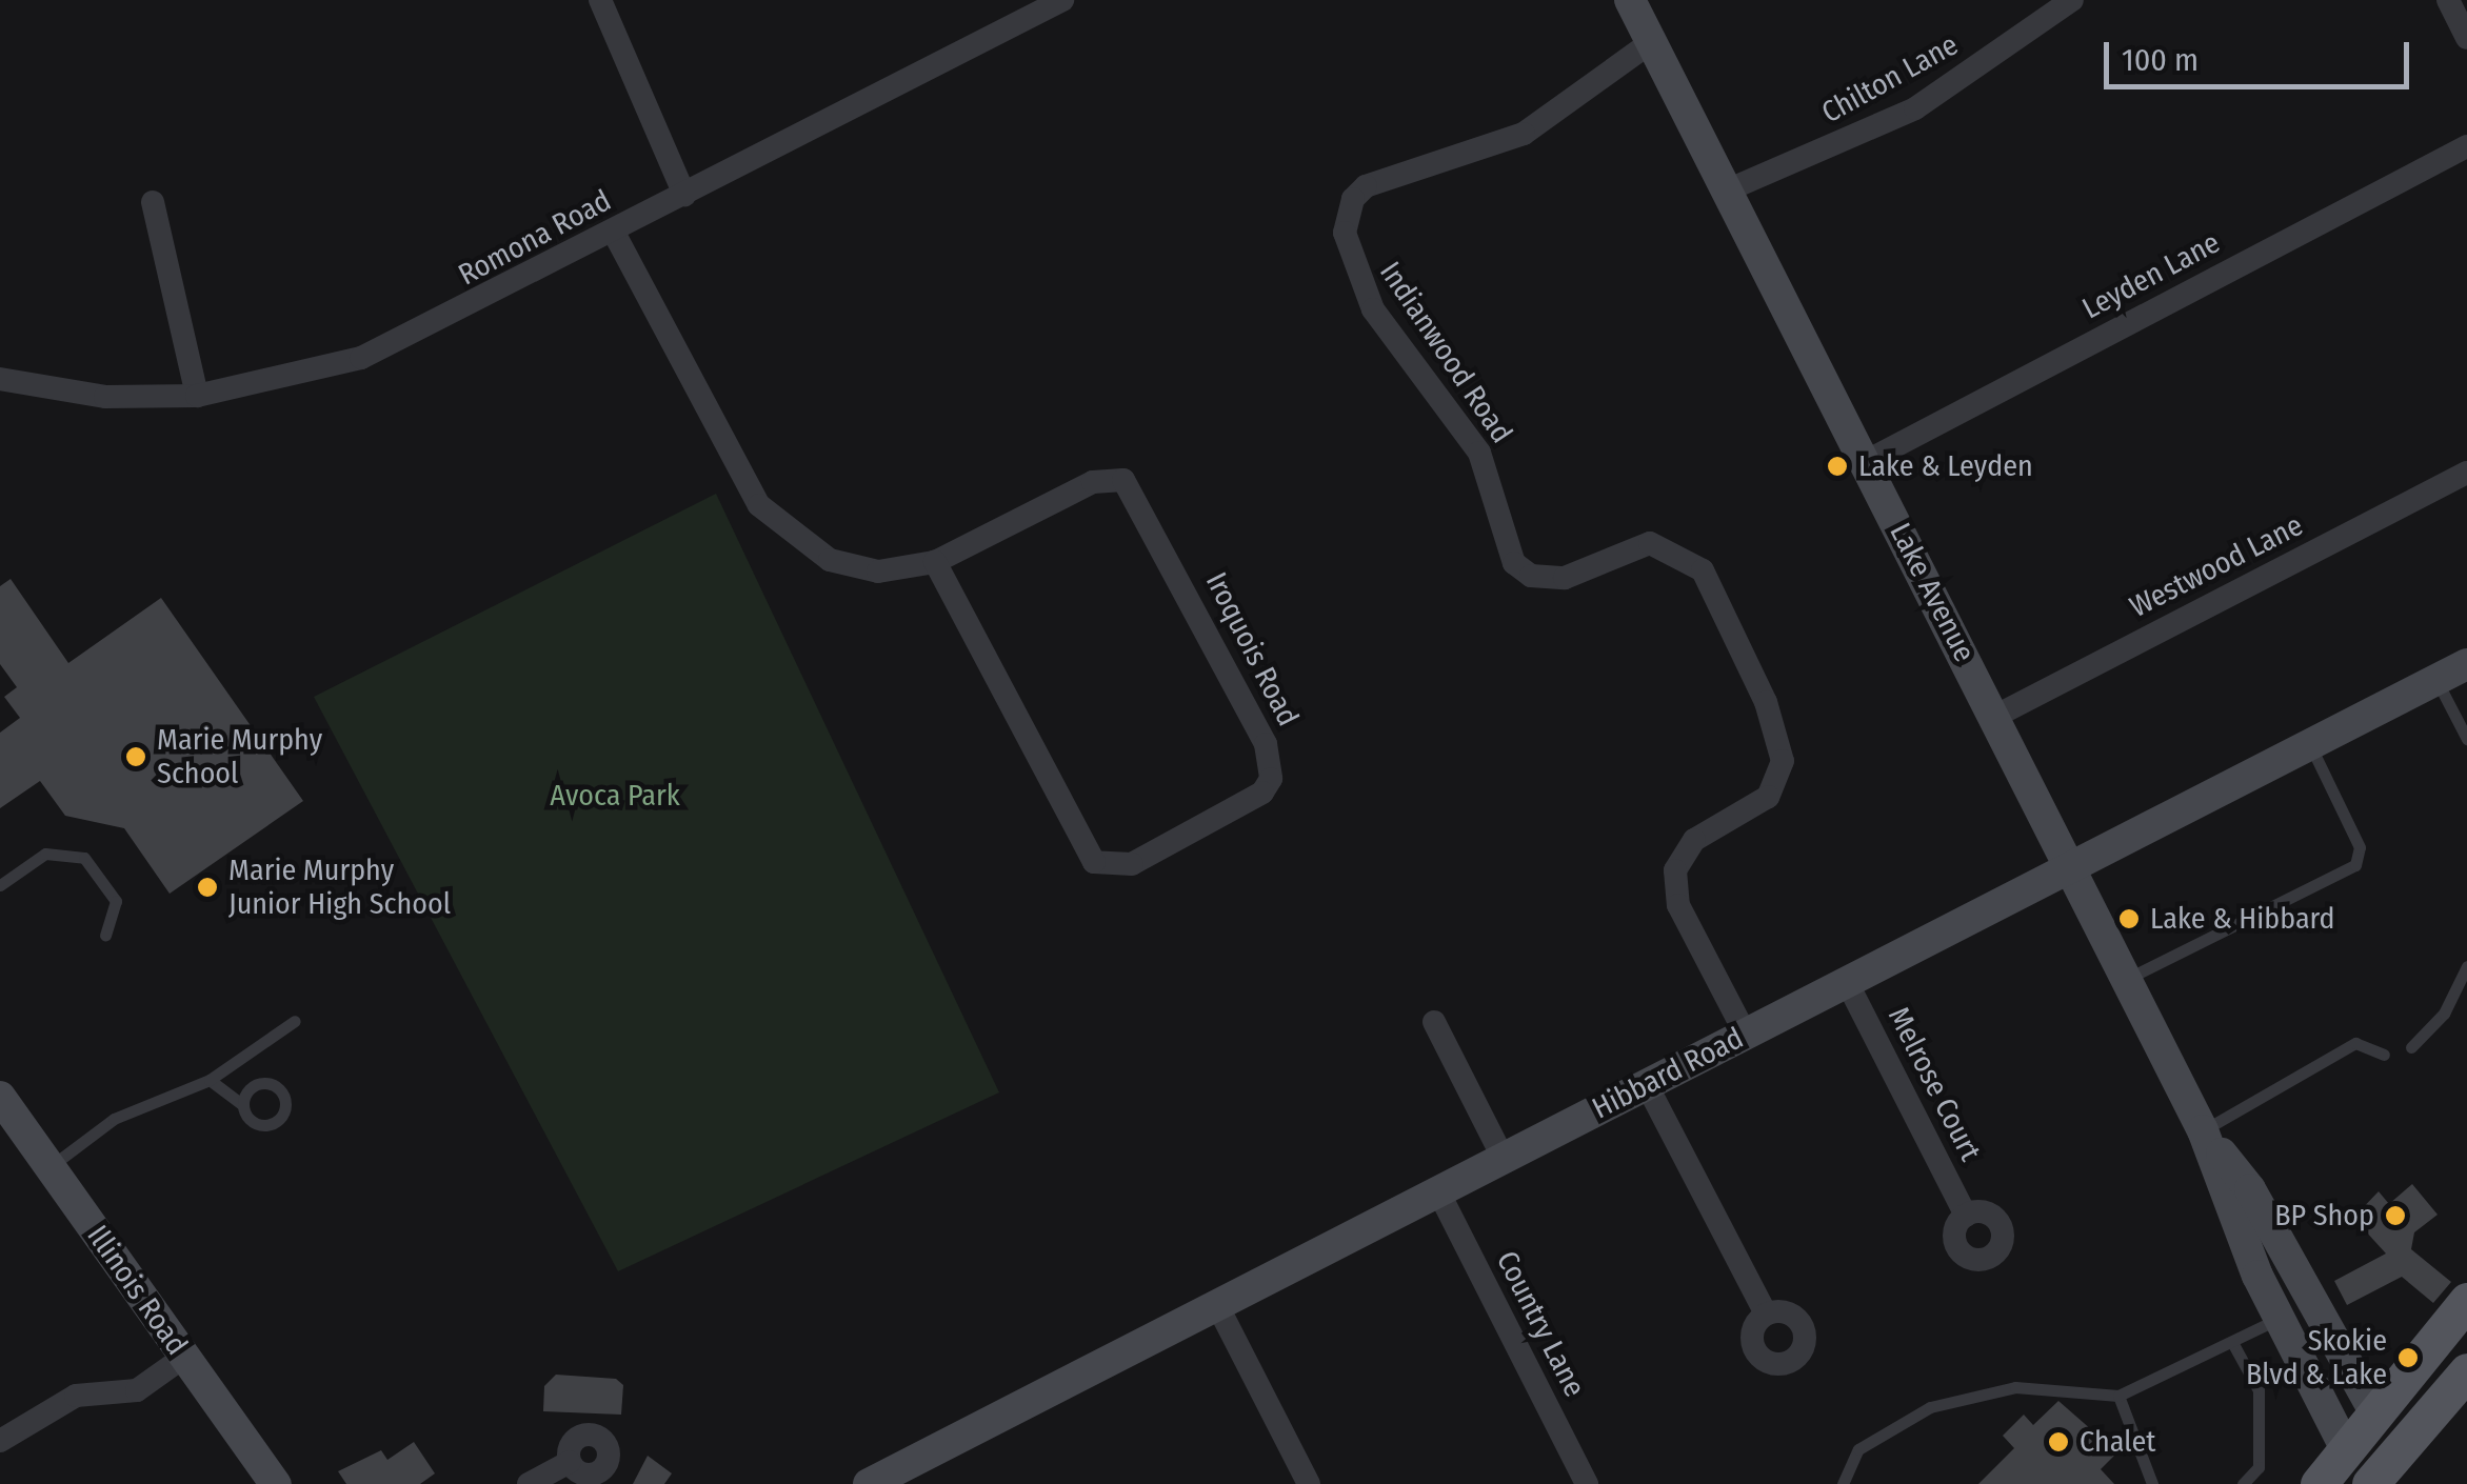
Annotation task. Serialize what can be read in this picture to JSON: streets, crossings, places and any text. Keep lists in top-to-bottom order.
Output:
{
  "streets": {
    "main road": ["Lake Avenue"],
    "street": [
      "Chilton Lane",
      "Romona Road",
      "Leyden Lane",
      "Indianwood Road",
      "Westwood Lane",
      "Iroquois Road",
      "Hibbard Road",
      "Melrose Court",
      "Illinois Road",
      "Country Lane"
    ]
  },
  "crossings": [
    ["Chilton Lane", "Lake Avenue"],
    ["Romona Road", "Iroquois Road"],
    ["Leyden Lane", "Lake Avenue"],
    ["Indianwood Road", "Lake Avenue"],
    ["Indianwood Road", "Hibbard Road"],
    ["Westwood Lane", "Lake Avenue"],
    ["Lake Avenue", "Hibbard Road"],
    ["Hibbard Road", "Melrose Court"],
    ["Hibbard Road", "Country Lane"]
  ],
  "parks": ["Avoca Park"],
  "places": [
    "Lake & Leyden",
    "Marie Murphy School",
    "Marie Murphy Junior High School",
    "Lake & Hibbard",
    "BP Shop",
    "Skokie Blvd & Lake",
    "Chalet"
  ],
  "scale_bar": "100 m"
}
